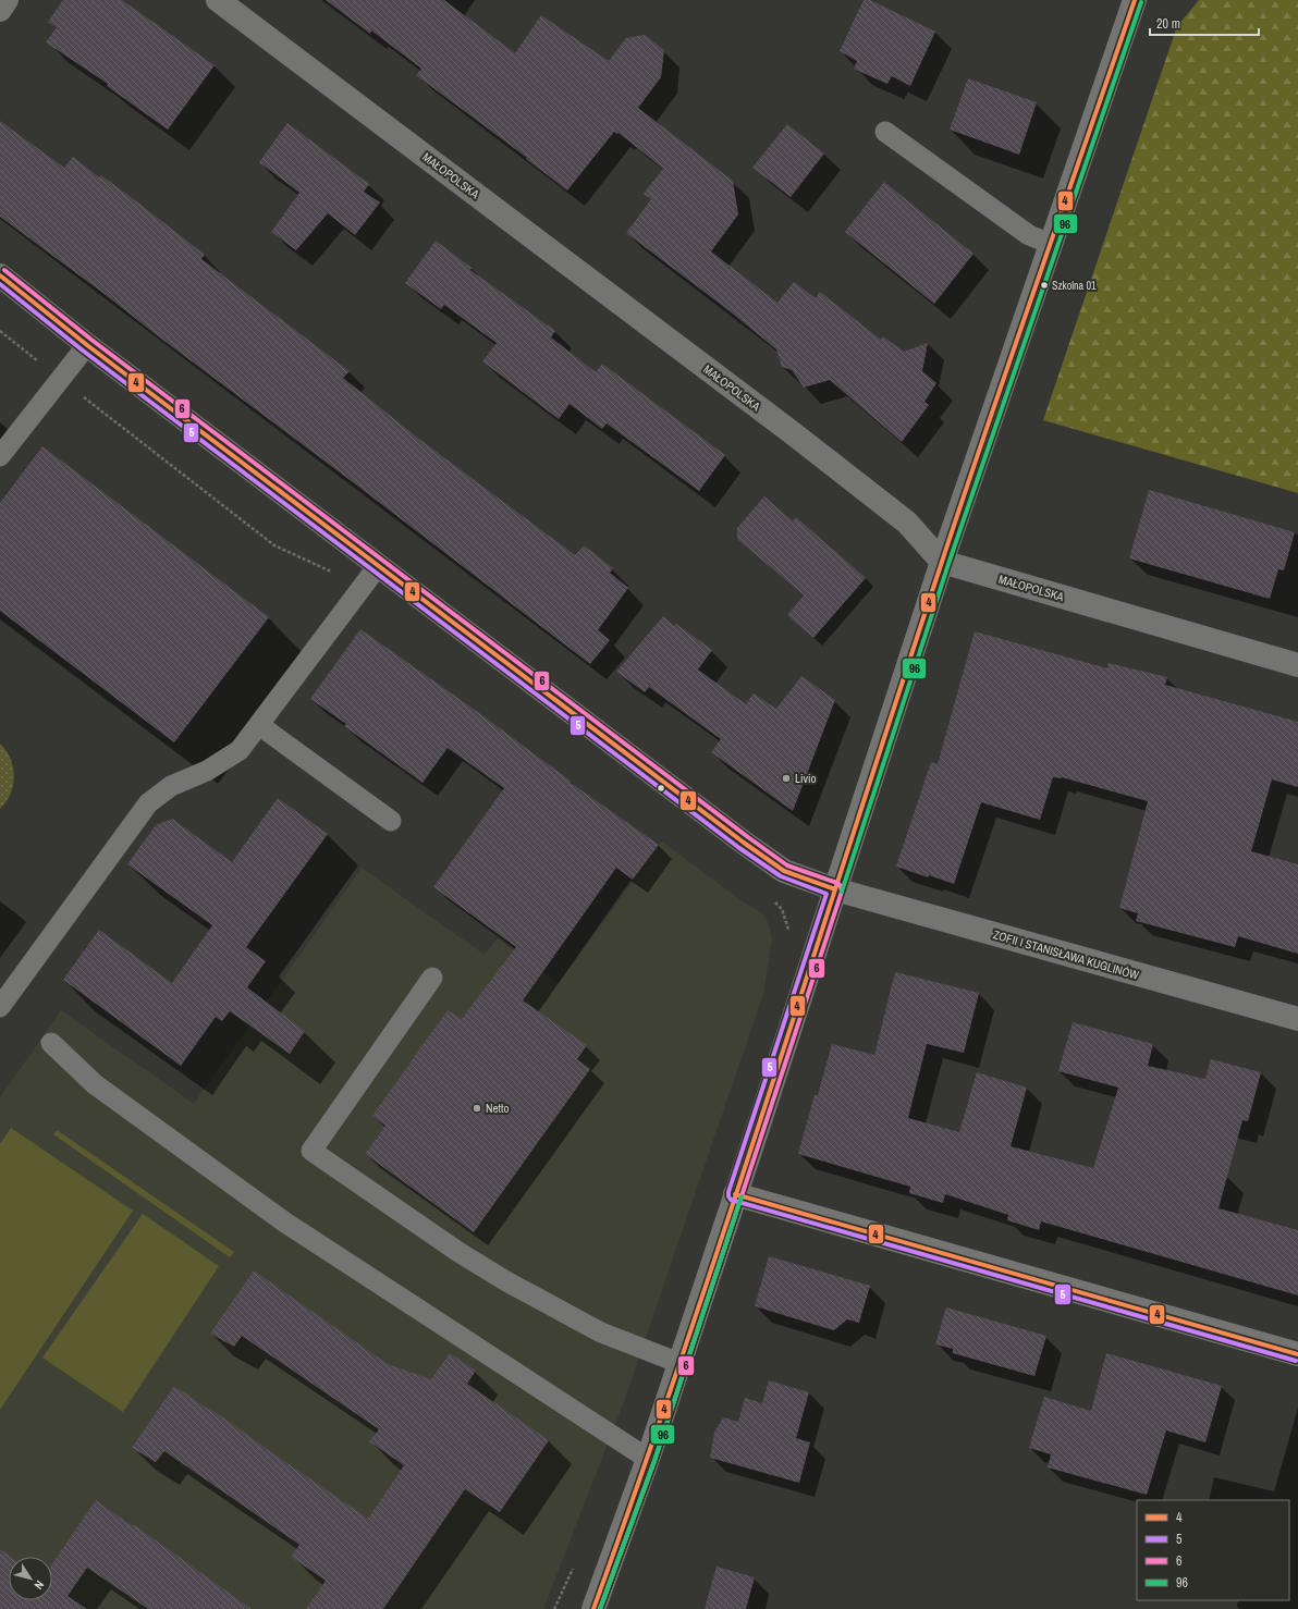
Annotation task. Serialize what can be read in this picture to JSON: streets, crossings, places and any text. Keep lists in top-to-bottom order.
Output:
{
  "streets": {
    "street": ["MAŁOPOLSKA", "ZOFII I STANISŁAWA KUGLINÓW"]
  },
  "places": ["Szkolna 01", "Livio", "Netto"],
  "lines": [
    "transit line 4",
    "transit line 96",
    "transit line 6",
    "transit line 5"
  ],
  "legend": [
    "4",
    "5",
    "6",
    "96"
  ],
  "scale_bar": "20 m",
  "north": "bottom right"
}
